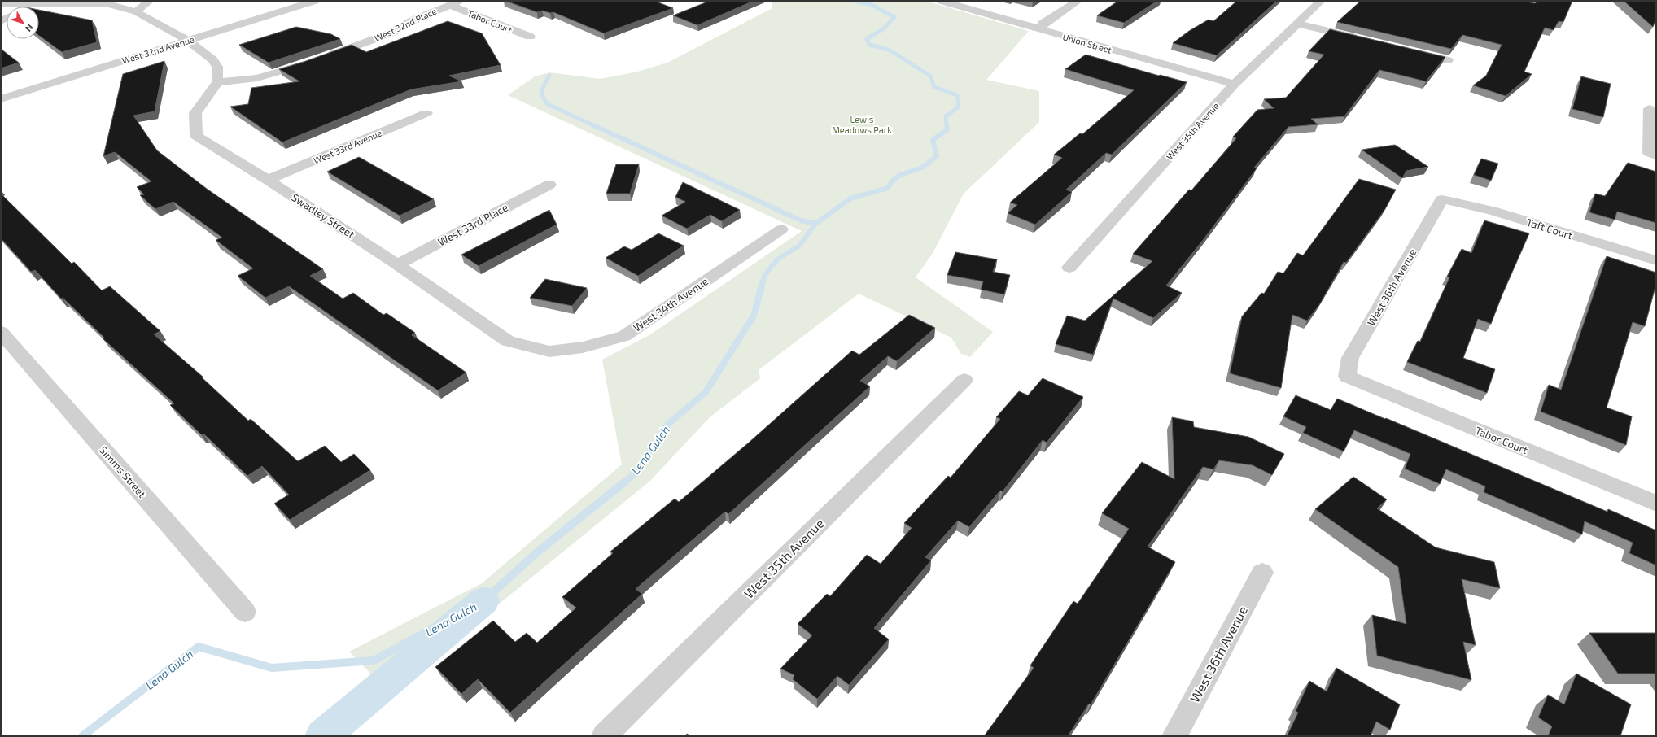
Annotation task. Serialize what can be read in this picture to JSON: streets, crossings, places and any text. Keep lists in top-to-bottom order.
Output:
{
  "streets": {
    "street": [
      "Tabor Court",
      "West 32nd Place",
      "Union Street",
      "West 32nd Avenue",
      "West 35th Avenue",
      "West 33rd Avenue",
      "Swadley Street",
      "West 33rd Place",
      "Taft Court",
      "West 36th Avenue",
      "West 34th Avenue",
      "Simms Street"
    ]
  },
  "crossings": [
    ["Tabor Court", "West 32nd Place"],
    ["Tabor Court", "West 36th Avenue"],
    ["West 32nd Place", "Swadley Street"],
    ["Union Street", "West 35th Avenue"],
    ["West 33rd Avenue", "Swadley Street"],
    ["Swadley Street", "West 33rd Place"],
    ["Swadley Street", "West 34th Avenue"],
    ["Taft Court", "West 36th Avenue"]
  ],
  "water": ["Lena Gulch"],
  "parks": ["Lewis Meadows Park"],
  "north": "bottom right"
}
